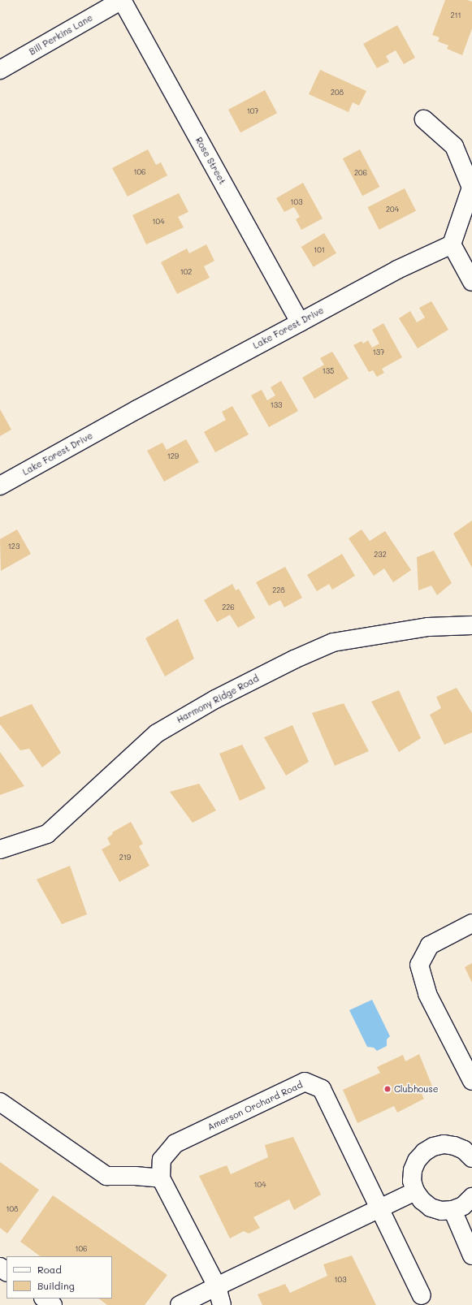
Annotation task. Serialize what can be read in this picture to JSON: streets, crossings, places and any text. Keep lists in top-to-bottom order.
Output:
{
  "streets": {
    "street": [
      "Bill Perkins Lane",
      "Rose Street",
      "Lake Forest Drive",
      "Harmony Ridge Road",
      "Amerson Orchard Road"
    ]
  },
  "crossings": [
    ["Bill Perkins Lane", "Rose Street"],
    ["Rose Street", "Lake Forest Drive"]
  ],
  "places": ["Clubhouse"],
  "house_numbers": [
    "211",
    "208",
    "107",
    "106",
    "206",
    "103",
    "204",
    "104",
    "101",
    "102",
    "137",
    "135",
    "133",
    "129",
    "123",
    "232",
    "228",
    "226",
    "219",
    "104",
    "108",
    "106",
    "103"
  ],
  "legend": ["Road", "Building"]
}
